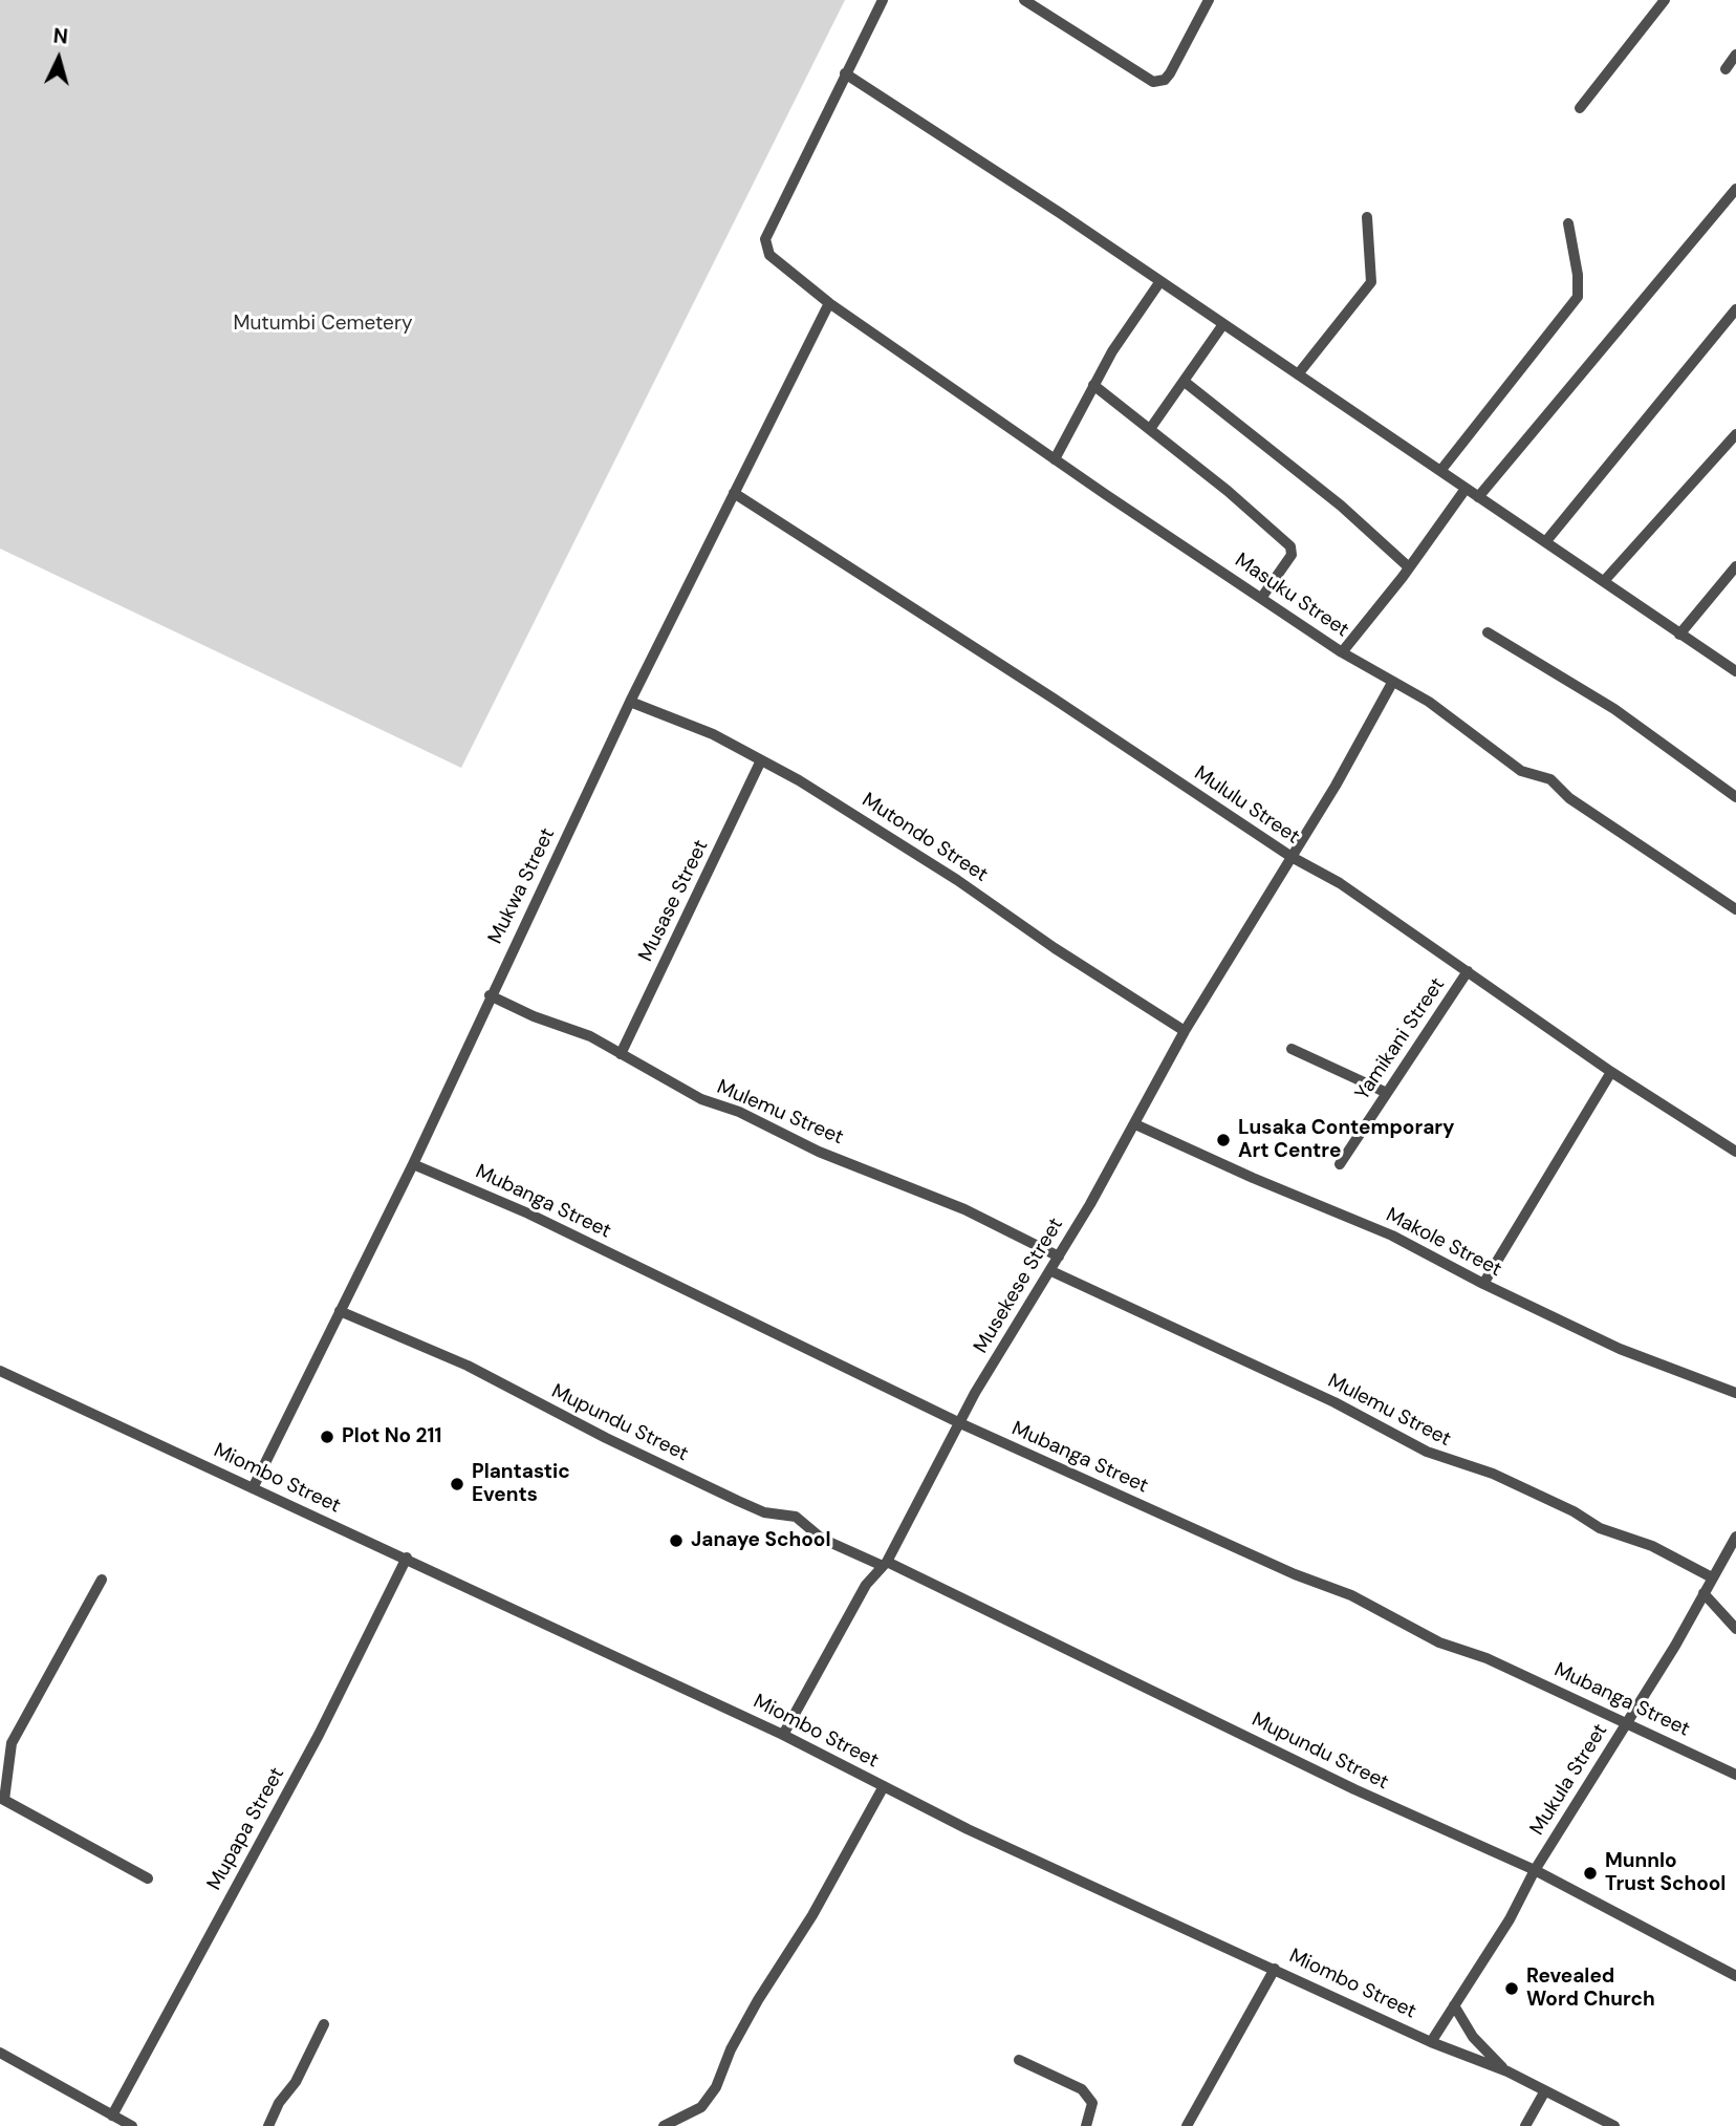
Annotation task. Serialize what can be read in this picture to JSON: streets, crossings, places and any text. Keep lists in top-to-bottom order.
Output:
{
  "streets": {
    "street": [
      "Masuku Street",
      "Mululu Street",
      "Mutondo Street",
      "Mukwa Street",
      "Musase Street",
      "Yamikani Street",
      "Mulemu Street",
      "Mubanga Street",
      "Makole Street",
      "Musekese Street",
      "Mupundu Street",
      "Miombo Street",
      "Mukula Street",
      "Mupapa Street"
    ]
  },
  "crossings": [
    ["Masuku Street", "Mukwa Street"],
    ["Masuku Street", "Musekese Street"],
    ["Mululu Street", "Mukwa Street"],
    ["Mululu Street", "Yamikani Street"],
    ["Mululu Street", "Musekese Street"],
    ["Mutondo Street", "Mukwa Street"],
    ["Mutondo Street", "Musase Street"],
    ["Mutondo Street", "Musekese Street"],
    ["Mukwa Street", "Mulemu Street"],
    ["Mukwa Street", "Mubanga Street"],
    ["Mukwa Street", "Mupundu Street"],
    ["Mukwa Street", "Miombo Street"],
    ["Musase Street", "Mulemu Street"],
    ["Mulemu Street", "Musekese Street"],
    ["Mulemu Street", "Mukula Street"],
    ["Mubanga Street", "Musekese Street"],
    ["Mubanga Street", "Mukula Street"],
    ["Makole Street", "Musekese Street"],
    ["Musekese Street", "Mupundu Street"],
    ["Musekese Street", "Miombo Street"],
    ["Mupundu Street", "Mukula Street"],
    ["Miombo Street", "Mukula Street"],
    ["Miombo Street", "Mupapa Street"]
  ],
  "parks": ["Mutumbi Cemetery"],
  "places": [
    "Lusaka Contemporary Art Centre",
    "Plot No 211",
    "Plantastic Events",
    "Janaye School",
    "Munnlo Trust School",
    "Revealed Word Church"
  ],
  "north": "top"
}
